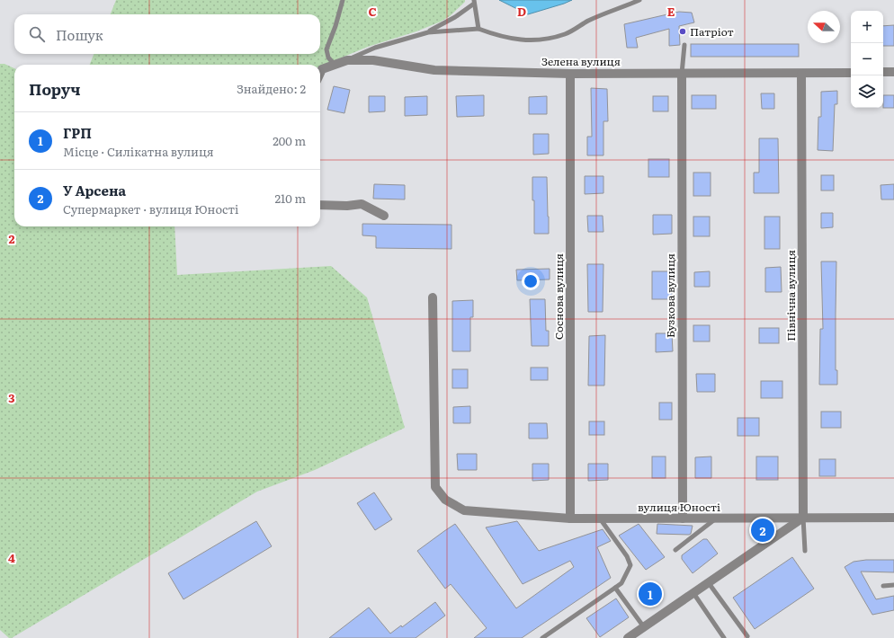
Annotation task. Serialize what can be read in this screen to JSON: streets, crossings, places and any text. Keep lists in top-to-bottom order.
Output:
{
  "streets": {
    "street": [
      "Зелена вулиця",
      "Бузкова вулиця",
      "Північна вулиця",
      "Соснова вулиця",
      "вулиця Юності"
    ]
  },
  "crossings": [
    ["Зелена вулиця", "Бузкова вулиця"],
    ["Зелена вулиця", "Північна вулиця"],
    ["Зелена вулиця", "Соснова вулиця"],
    ["Бузкова вулиця", "вулиця Юності"],
    ["Північна вулиця", "вулиця Юності"],
    ["Соснова вулиця", "вулиця Юності"]
  ],
  "places": ["Патріот"],
  "north": "left",
  "page": {
    "map_buttons": ["+", "−"],
    "search": "Пошук",
    "heading": ["Поруч", "Знайдено: 2"],
    "list": [
      {
        "mark": "1",
        "name": "ГРП",
        "note": "Місце · Силікатна вулиця",
        "value": "200 m"
      },
      {
        "mark": "2",
        "name": "У Арсена",
        "note": "Супермаркет · вулиця Юності",
        "value": "210 m"
      }
    ],
    "pins": ["2", "1"]
  },
  "grid": {
    "columns": ["C", "D", "E"],
    "rows": ["2", "3", "4"]
  }
}
